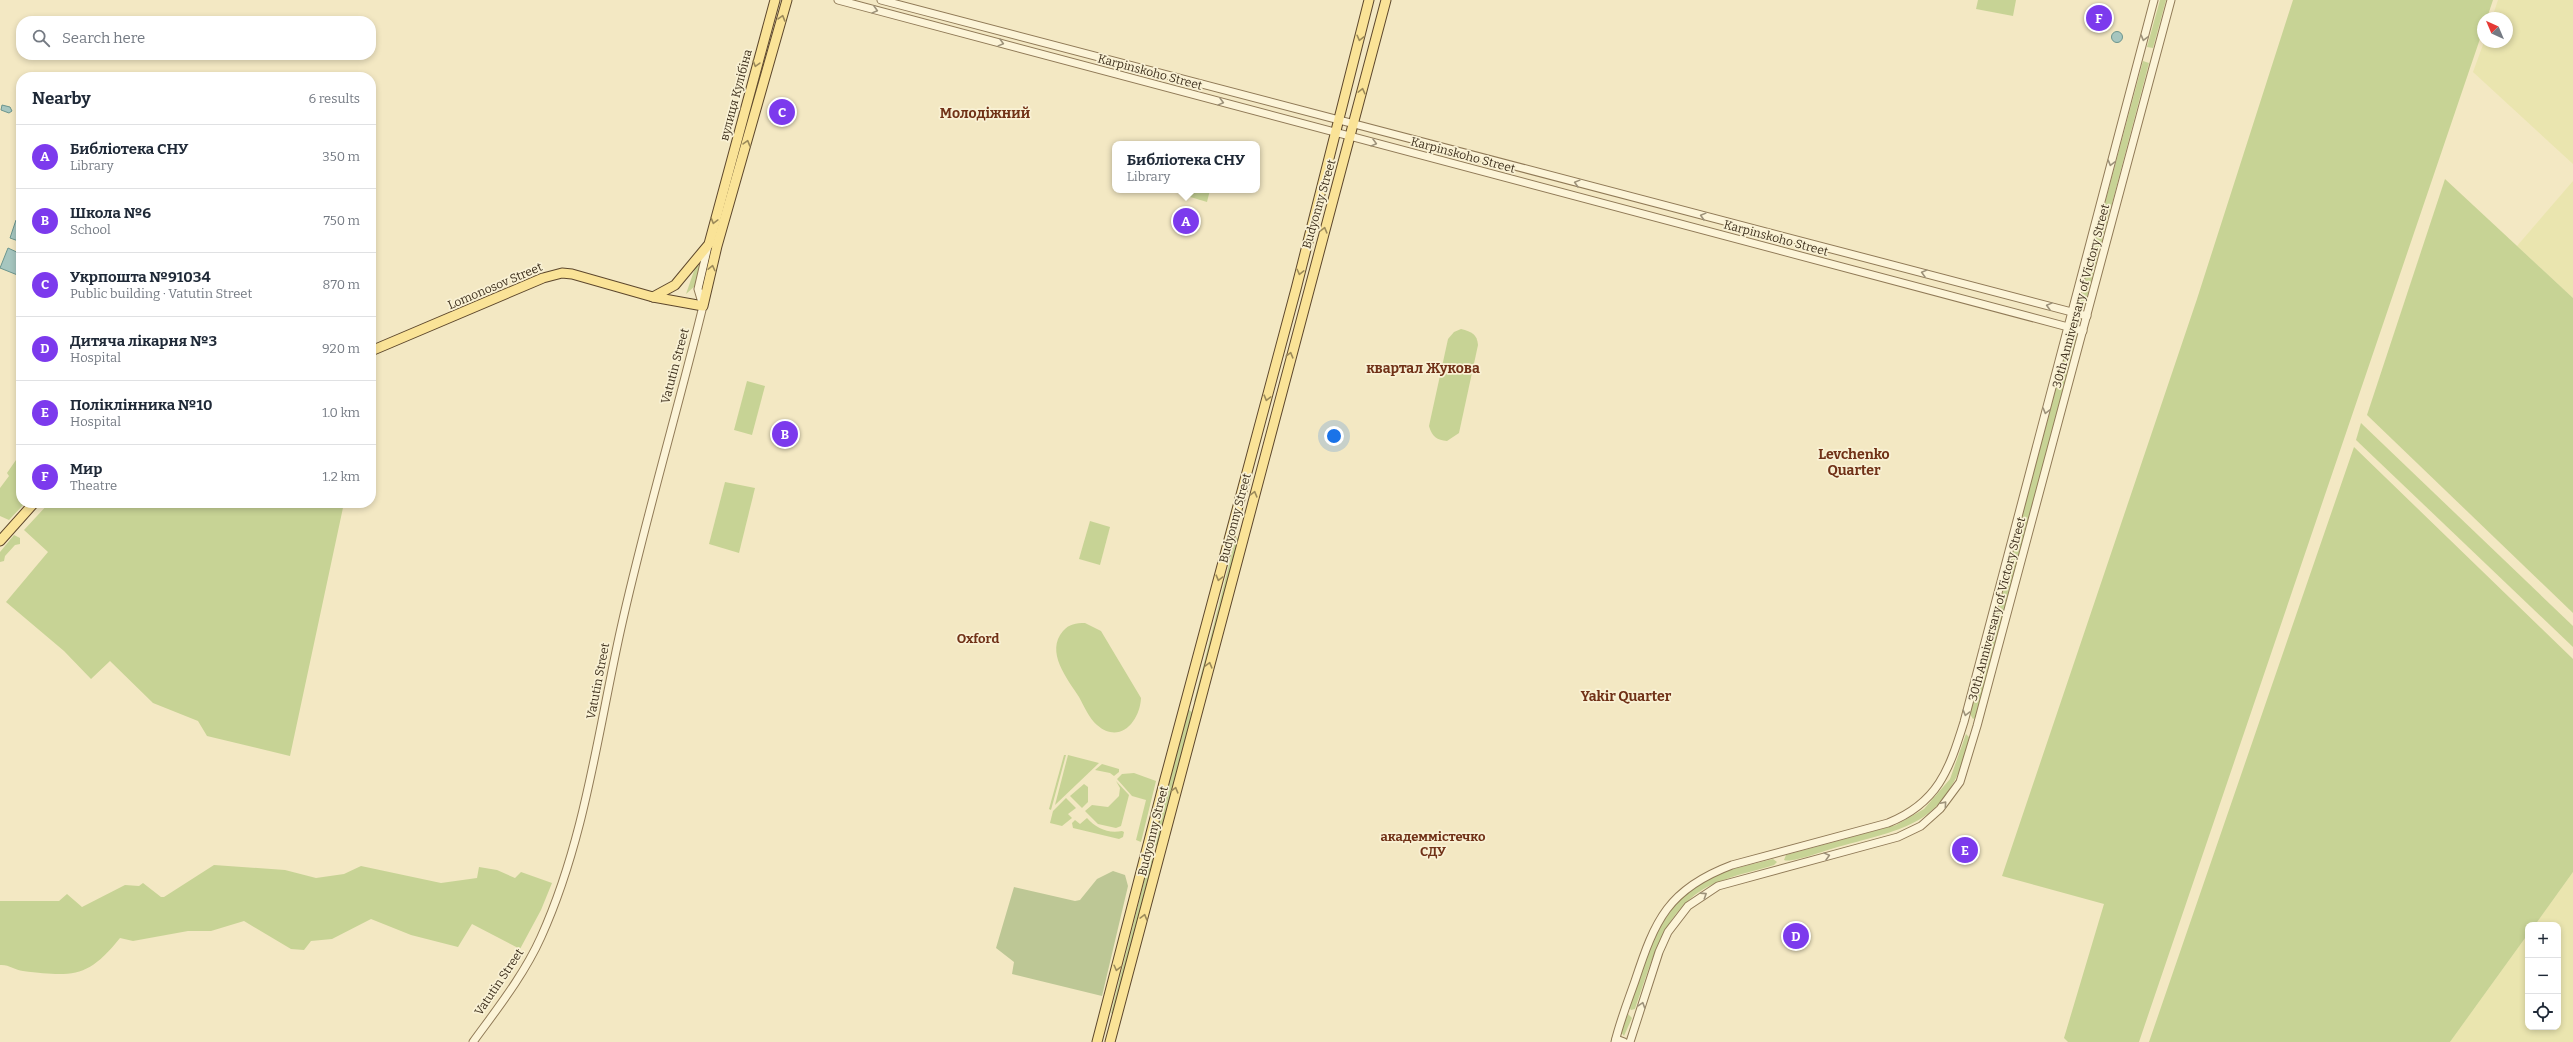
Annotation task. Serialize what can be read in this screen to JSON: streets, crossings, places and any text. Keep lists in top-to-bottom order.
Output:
{
  "streets": {
    "main road": [
      "вулиця Кулібіна",
      "Budyonny Street",
      "Lomonosov Street",
      "Vatutin Street"
    ],
    "street": ["Karpinskoho Street", "30th Anniversary of Victory Street"]
  },
  "crossings": [
    ["Karpinskoho Street", "Budyonny Street"],
    ["Karpinskoho Street", "30th Anniversary of Victory Street"],
    ["вулиця Кулібіна", "Vatutin Street"],
    ["Lomonosov Street", "Vatutin Street"]
  ],
  "one_way": ["вулиця Кулібіна"],
  "districts": [
    "Молодіжний",
    "квартал Жукова",
    "Levchenko Quarter",
    "Oxford",
    "Yakir Quarter",
    "академмістечко СДУ"
  ],
  "north": "top left",
  "page": {
    "pins": [
      "F",
      "C",
      "A",
      "B",
      "E",
      "D"
    ],
    "search": "Search here",
    "heading": ["Nearby", "6 results"],
    "list": [
      {
        "mark": "A",
        "name": "Библіотека СНУ",
        "note": "Library",
        "value": "350 m"
      },
      {
        "mark": "B",
        "name": "Школа №6",
        "note": "School",
        "value": "750 m"
      },
      {
        "mark": "C",
        "name": "Укрпошта №91034",
        "note": "Public building · Vatutin Street",
        "value": "870 m"
      },
      {
        "mark": "D",
        "name": "Дитяча лікарня №3",
        "note": "Hospital",
        "value": "920 m"
      },
      {
        "mark": "E",
        "name": "Поліклінника №10",
        "note": "Hospital",
        "value": "1.0 km"
      },
      {
        "mark": "F",
        "name": "Мир",
        "note": "Theatre",
        "value": "1.2 km"
      }
    ],
    "popup": ["Библіотека СНУ", "Library"],
    "map_buttons": ["+", "−"]
  }
}
